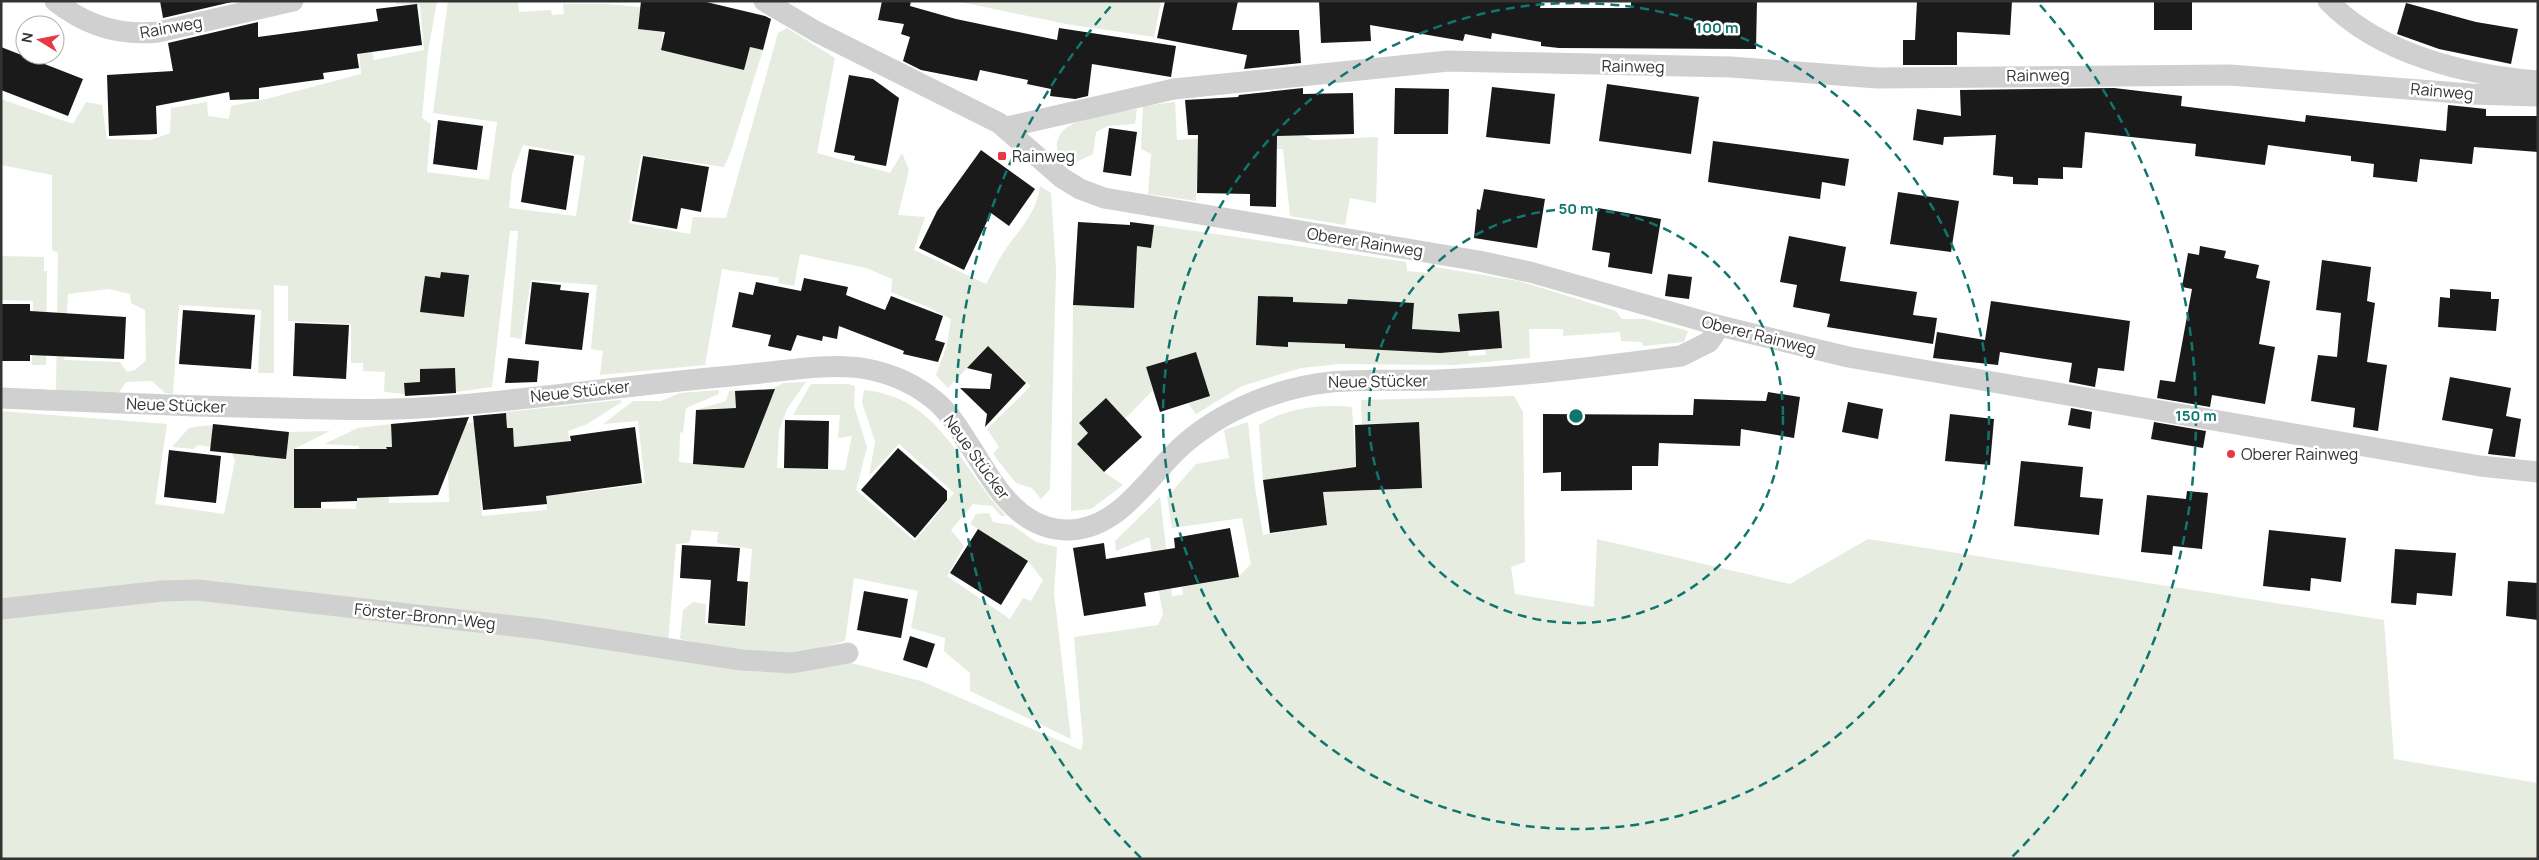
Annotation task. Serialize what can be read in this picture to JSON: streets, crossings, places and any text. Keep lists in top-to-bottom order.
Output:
{
  "streets": {
    "street": [
      "Rainweg",
      "Oberer Rainweg",
      "Neue Stücker",
      "Förster-Bronn-Weg"
    ]
  },
  "crossings": [
    ["Rainweg", "Oberer Rainweg"],
    ["Oberer Rainweg", "Neue Stücker"]
  ],
  "places": {
    "transit": ["Rainweg"],
    "other": ["Oberer Rainweg"]
  },
  "north": "left",
  "rings": ["100 m", "50 m", "150 m"]
}
